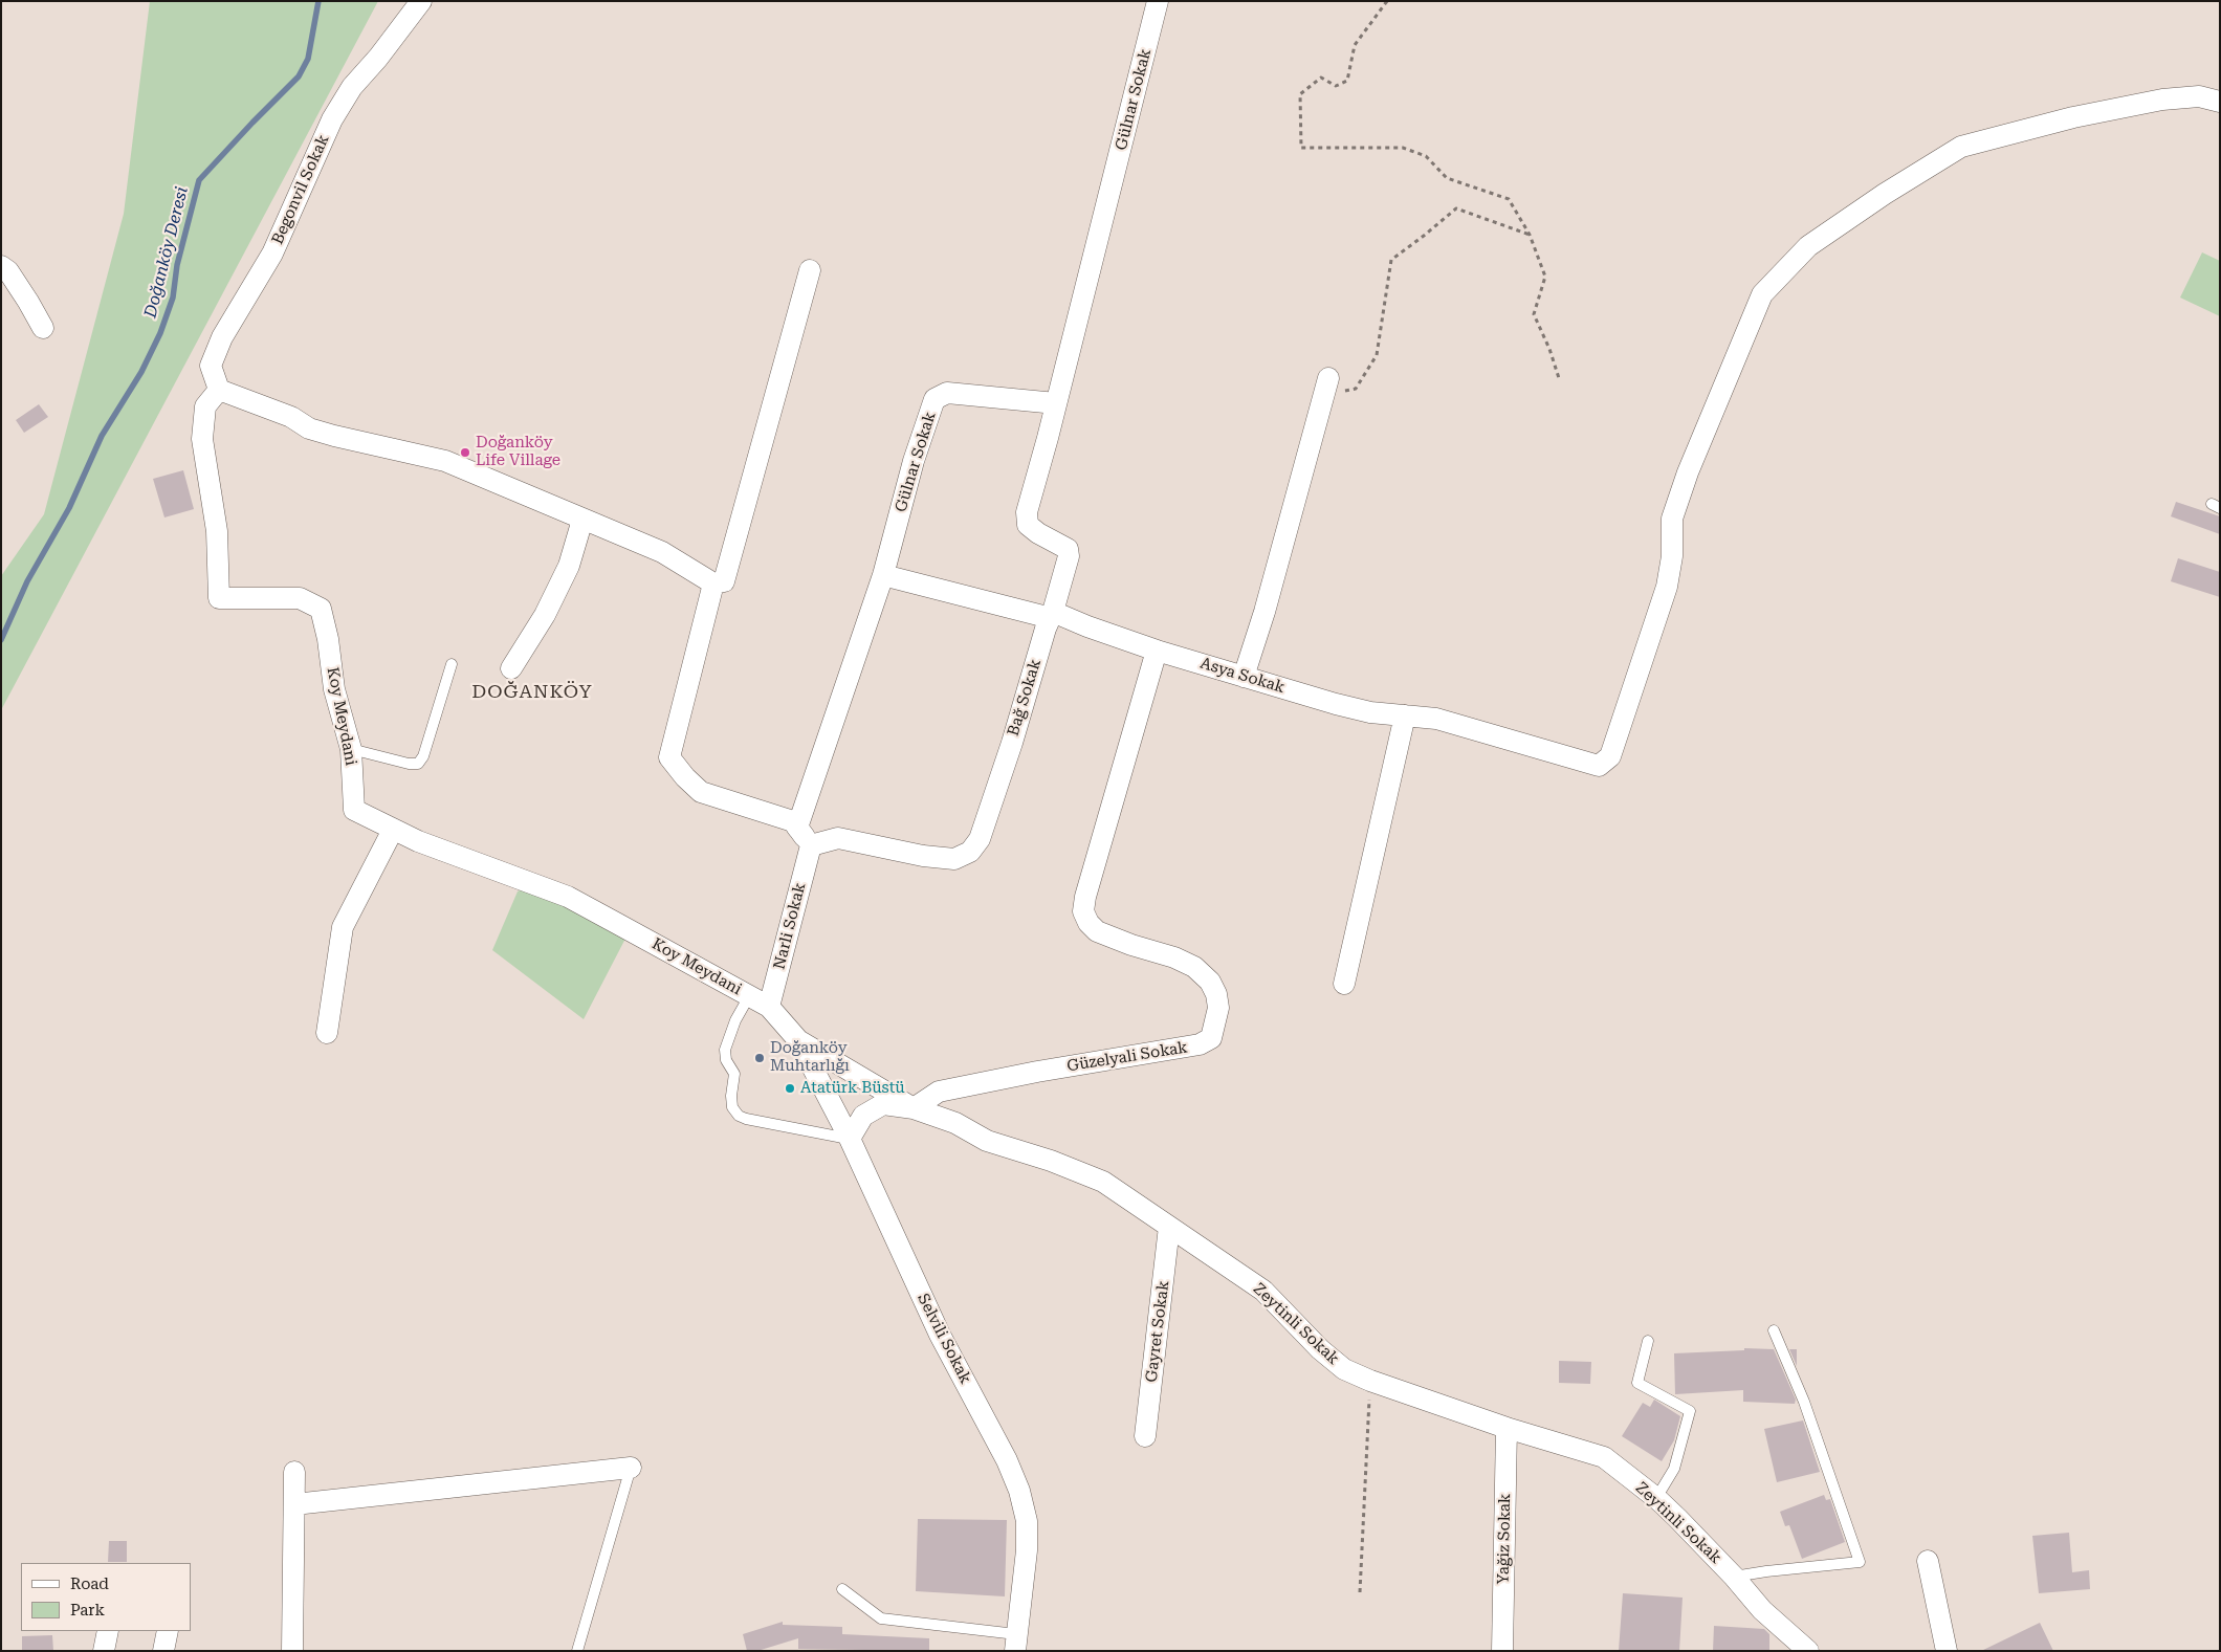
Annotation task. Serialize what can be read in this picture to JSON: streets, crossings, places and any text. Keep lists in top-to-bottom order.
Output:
{
  "streets": {
    "street": [
      "Gülnar Sokak",
      "Begonvil Sokak",
      "Asya Sokak",
      "Bağ Sokak",
      "Koy Meydani",
      "Narli Sokak",
      "Güzelyali Sokak",
      "Zeytinli Sokak",
      "Gayret Sokak",
      "Selvili Sokak",
      "Yağiz Sokak"
    ]
  },
  "crossings": [
    ["Gülnar Sokak", "Asya Sokak"],
    ["Gülnar Sokak", "Bağ Sokak"],
    ["Begonvil Sokak", "Koy Meydani"],
    ["Asya Sokak", "Bağ Sokak"],
    ["Asya Sokak", "Güzelyali Sokak"],
    ["Bağ Sokak", "Narli Sokak"],
    ["Koy Meydani", "Narli Sokak"],
    ["Koy Meydani", "Zeytinli Sokak"],
    ["Narli Sokak", "Zeytinli Sokak"],
    ["Güzelyali Sokak", "Zeytinli Sokak"],
    ["Zeytinli Sokak", "Gayret Sokak"],
    ["Zeytinli Sokak", "Selvili Sokak"],
    ["Zeytinli Sokak", "Yağiz Sokak"]
  ],
  "districts": ["DOĞANKÖY"],
  "water": ["Doğanköy Deresi"],
  "places": ["Doğanköy Life Village", "Doğanköy Muhtarlığı", "Atatürk Büstü"],
  "legend": ["Road", "Park"]
}
